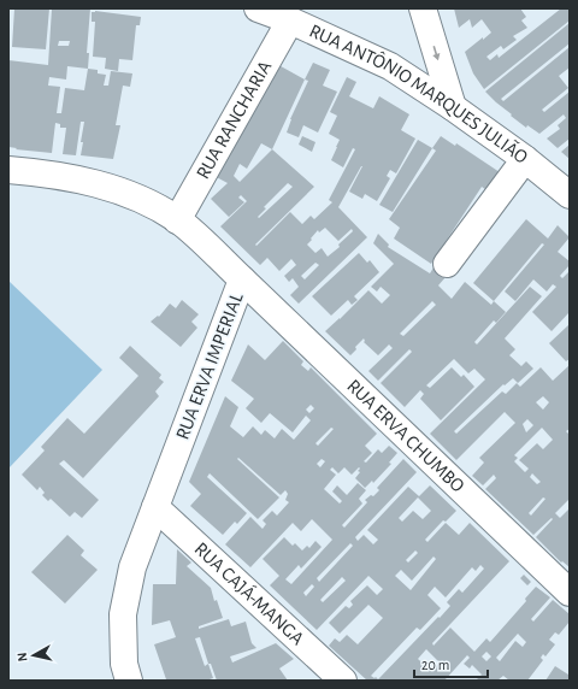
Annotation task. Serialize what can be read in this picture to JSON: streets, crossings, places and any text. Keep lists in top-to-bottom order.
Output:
{
  "streets": {
    "street": [
      "RUA ANTÔNIO MARQUES JULIÃO",
      "RUA RANCHARIA",
      "RUA ERVA IMPERIAL",
      "RUA ERVA CHUMBO",
      "RUA CAJÁ-MANGA"
    ]
  },
  "crossings": [
    ["RUA ANTÔNIO MARQUES JULIÃO", "RUA RANCHARIA"],
    ["RUA RANCHARIA", "RUA ERVA IMPERIAL"],
    ["RUA ERVA IMPERIAL", "RUA ERVA CHUMBO"],
    ["RUA ERVA IMPERIAL", "RUA CAJÁ-MANGA"]
  ],
  "scale_bar": "20 m",
  "north": "left"
}
